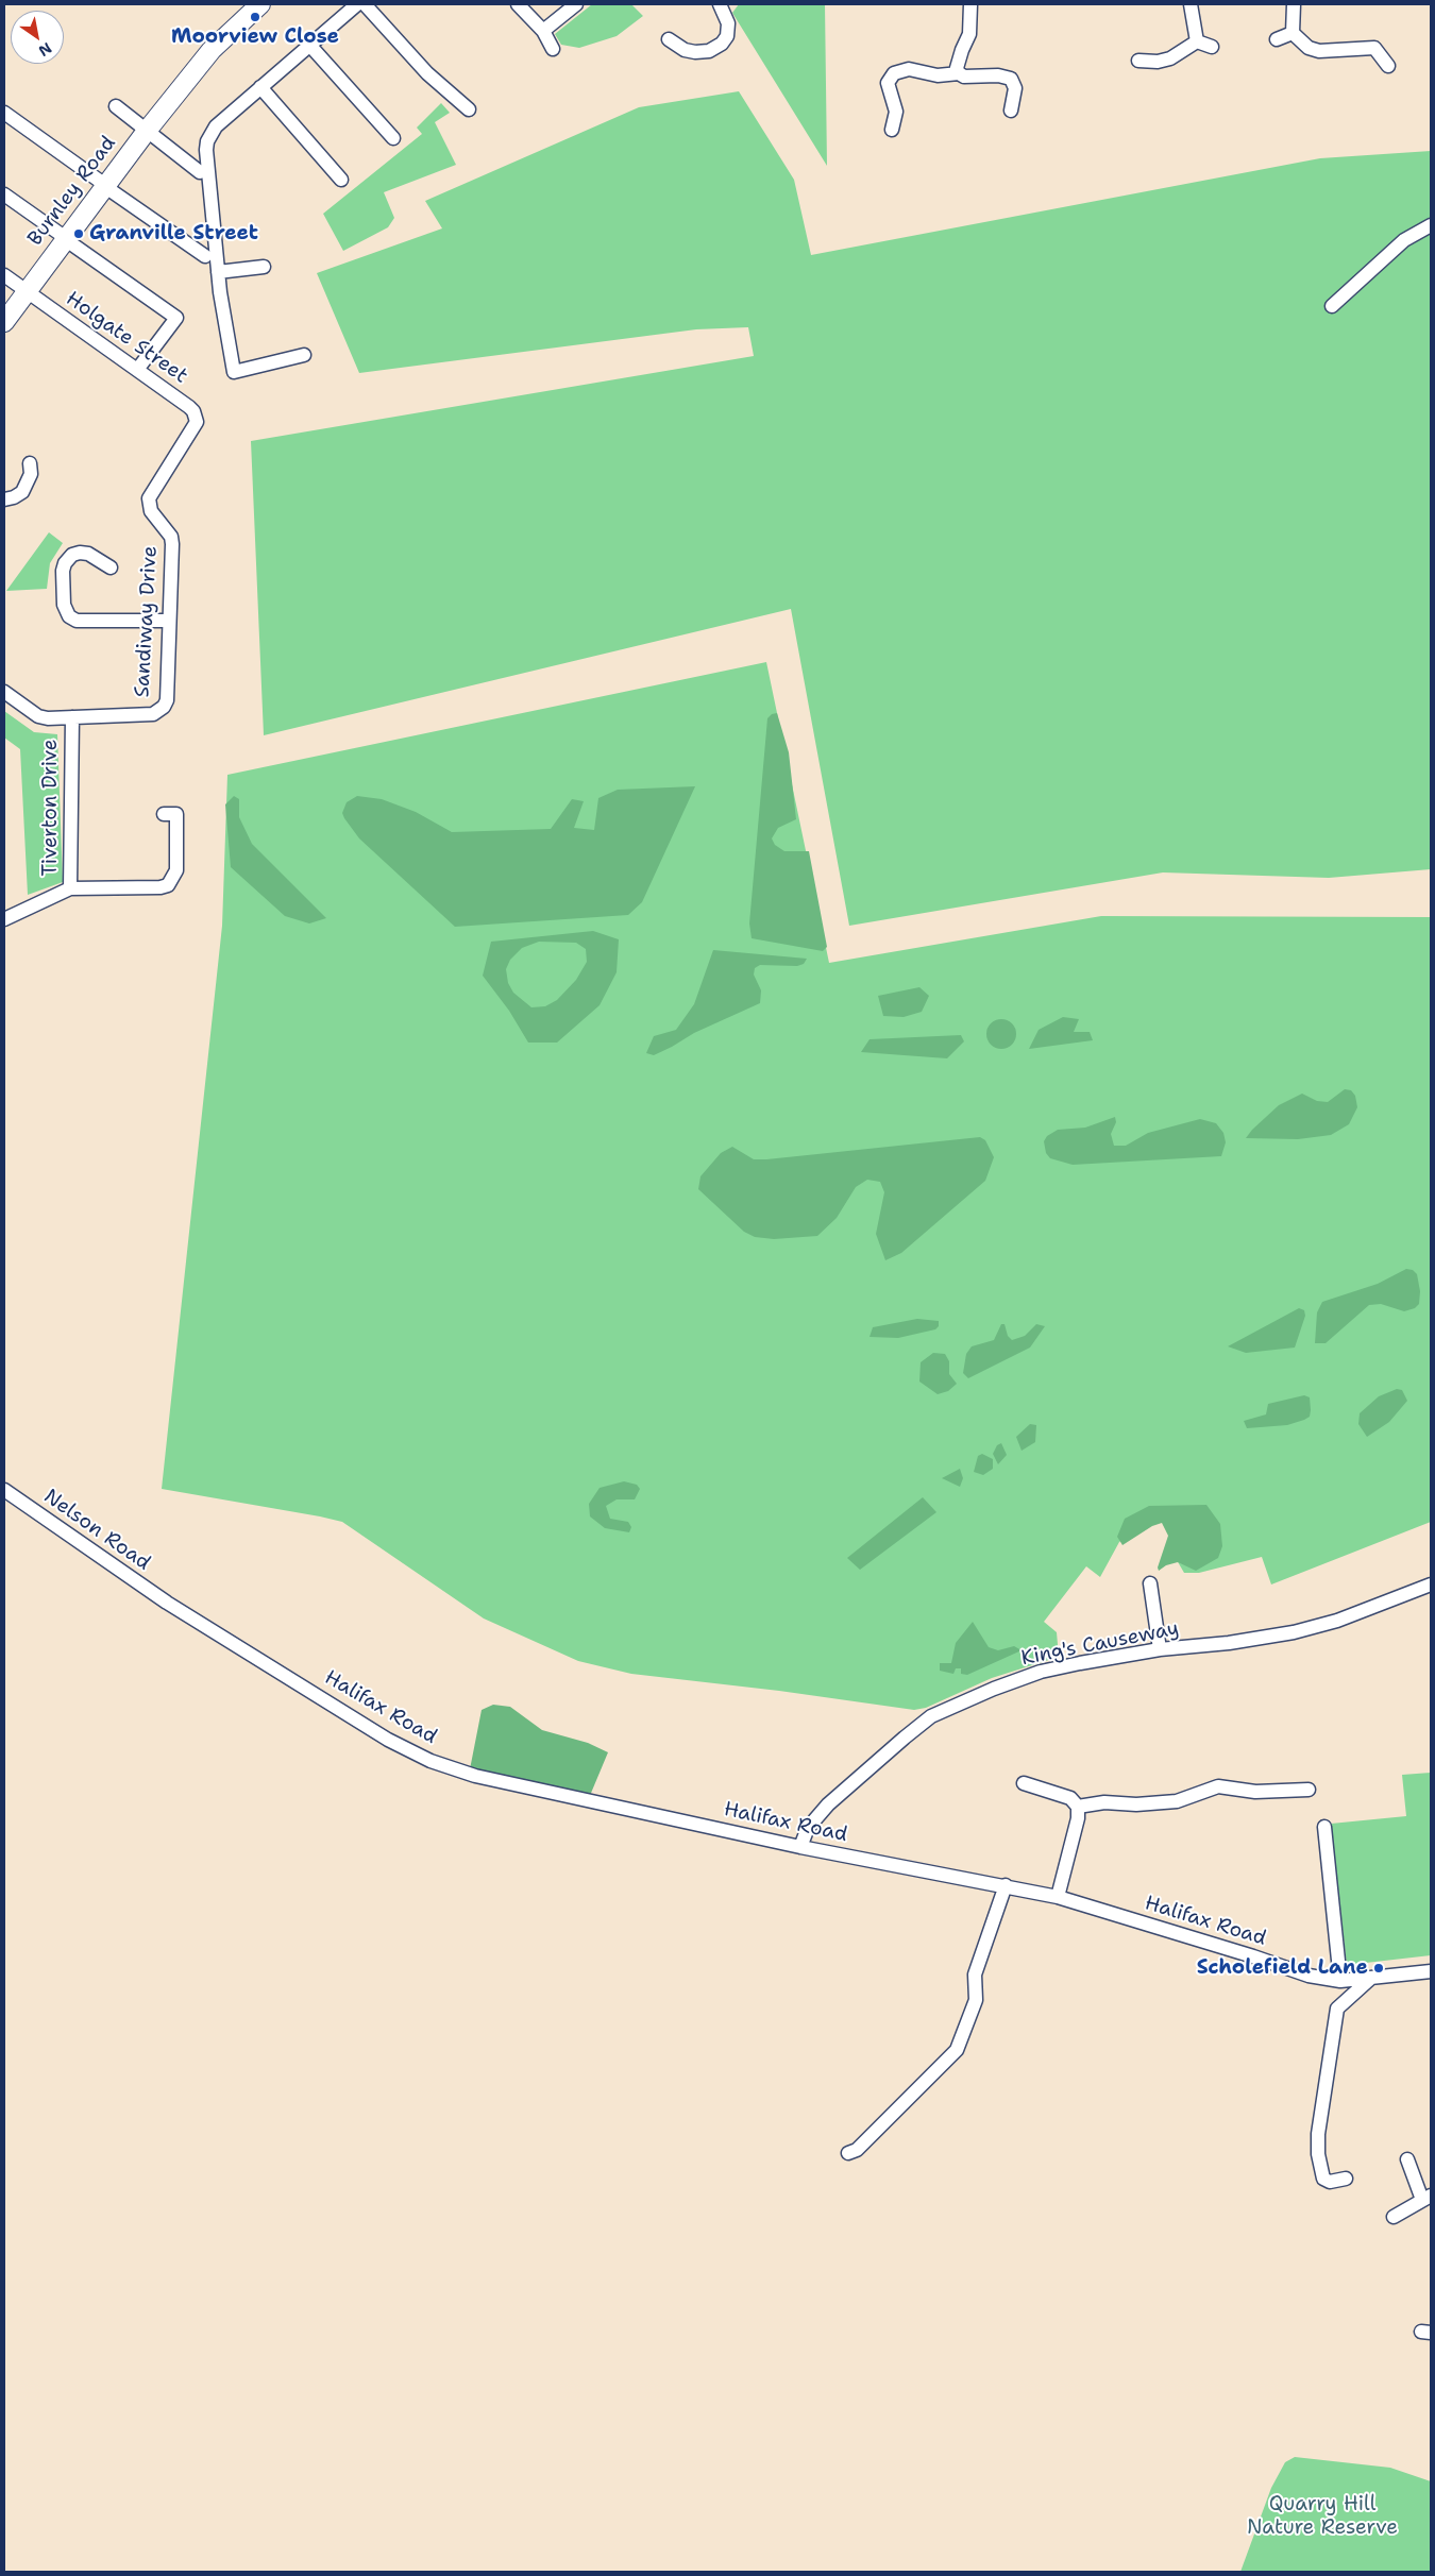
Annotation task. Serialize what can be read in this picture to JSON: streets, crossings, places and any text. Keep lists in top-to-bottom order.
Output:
{
  "streets": {
    "street": [
      "Burnley Road",
      "Holgate Street",
      "Sandiway Drive",
      "Tiverton Drive",
      "Nelson Road",
      "King's Causeway",
      "Halifax Road"
    ]
  },
  "crossings": [
    ["Burnley Road", "Holgate Street"],
    ["Holgate Street", "Sandiway Drive"],
    ["Sandiway Drive", "Tiverton Drive"],
    ["Nelson Road", "Halifax Road"],
    ["King's Causeway", "Halifax Road"]
  ],
  "parks": ["Quarry Hill Nature Reserve"],
  "places": ["Moorview Close", "Granville Street", "Scholefield Lane"],
  "north": "bottom right"
}
